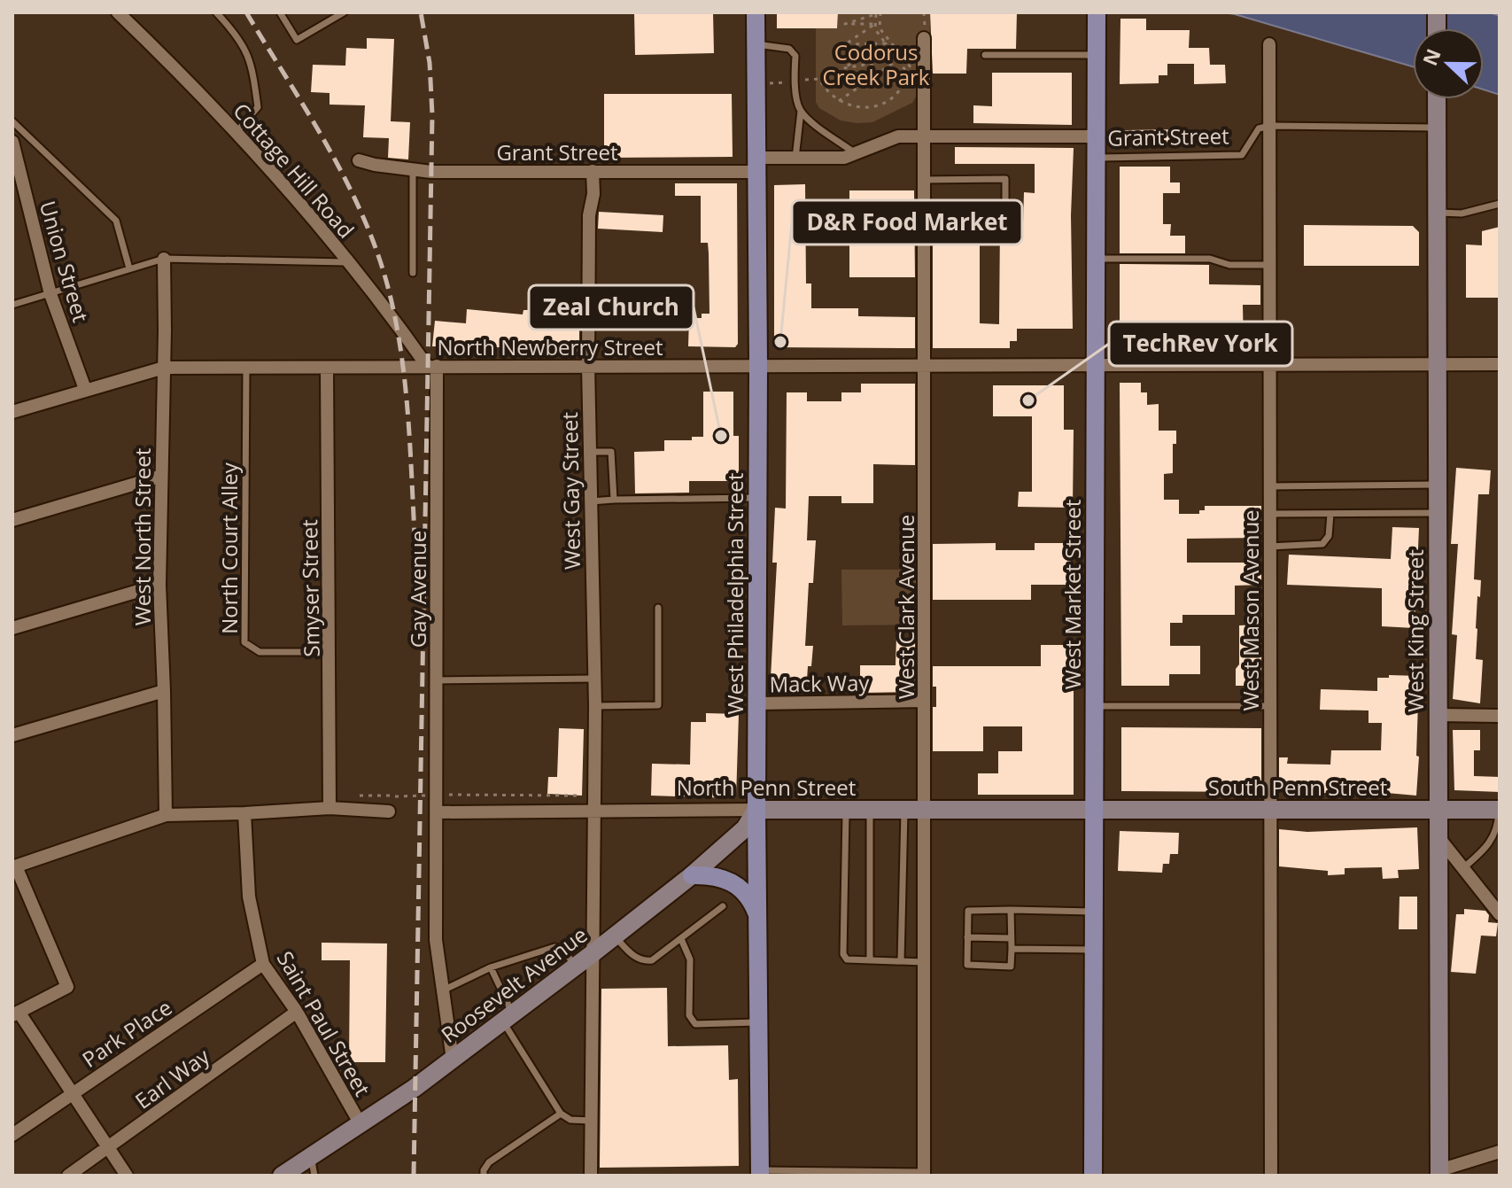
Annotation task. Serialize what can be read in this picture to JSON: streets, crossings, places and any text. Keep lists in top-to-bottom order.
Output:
{
  "streets": {
    "main road": ["West Philadelphia Street", "West Market Street"],
    "street": [
      "Grant Street",
      "Cottage Hill Road",
      "Union Street",
      "North Newberry Street",
      "West Gay Street",
      "West North Street",
      "Smyser Street",
      "Gay Avenue",
      "West Clark Avenue",
      "West Mason Avenue",
      "West King Street",
      "Mack Way",
      "North Penn Street",
      "South Penn Street",
      "Roosevelt Avenue",
      "Saint Paul Street",
      "Park Place",
      "Earl Way"
    ],
    "lane": ["North Court Alley"]
  },
  "crossings": [
    ["Grant Street", "West Gay Street"],
    ["Grant Street", "West Philadelphia Street"],
    ["Grant Street", "West Market Street"],
    ["Grant Street", "West Clark Avenue"],
    ["Grant Street", "West Mason Avenue"],
    ["Cottage Hill Road", "North Newberry Street"],
    ["Cottage Hill Road", "Gay Avenue"],
    ["Union Street", "North Newberry Street"],
    ["North Newberry Street", "West Gay Street"],
    ["North Newberry Street", "West North Street"],
    ["North Newberry Street", "North Court Alley"],
    ["North Newberry Street", "Smyser Street"],
    ["North Newberry Street", "Gay Avenue"],
    ["North Newberry Street", "West Philadelphia Street"],
    ["North Newberry Street", "West Market Street"],
    ["North Newberry Street", "West Clark Avenue"],
    ["North Newberry Street", "West Mason Avenue"],
    ["North Newberry Street", "West King Street"],
    ["West Gay Street", "North Penn Street"],
    ["West Gay Street", "Roosevelt Avenue"],
    ["North Court Alley", "Smyser Street"],
    ["Gay Avenue", "North Penn Street"],
    ["Gay Avenue", "Roosevelt Avenue"],
    ["West Philadelphia Street", "Mack Way"],
    ["West Philadelphia Street", "North Penn Street"],
    ["West Philadelphia Street", "Roosevelt Avenue"],
    ["West Market Street", "North Penn Street"],
    ["West Market Street", "South Penn Street"],
    ["West Clark Avenue", "Mack Way"],
    ["West Clark Avenue", "North Penn Street"],
    ["West Mason Avenue", "South Penn Street"],
    ["West King Street", "South Penn Street"],
    ["North Penn Street", "South Penn Street"],
    ["North Penn Street", "Roosevelt Avenue"],
    ["Roosevelt Avenue", "Saint Paul Street"],
    ["Saint Paul Street", "Park Place"],
    ["Saint Paul Street", "Earl Way"]
  ],
  "parks": ["Codorus Creek Park"],
  "places": ["D&R Food Market", "TechRev York", "Zeal Church"],
  "north": "left"
}
